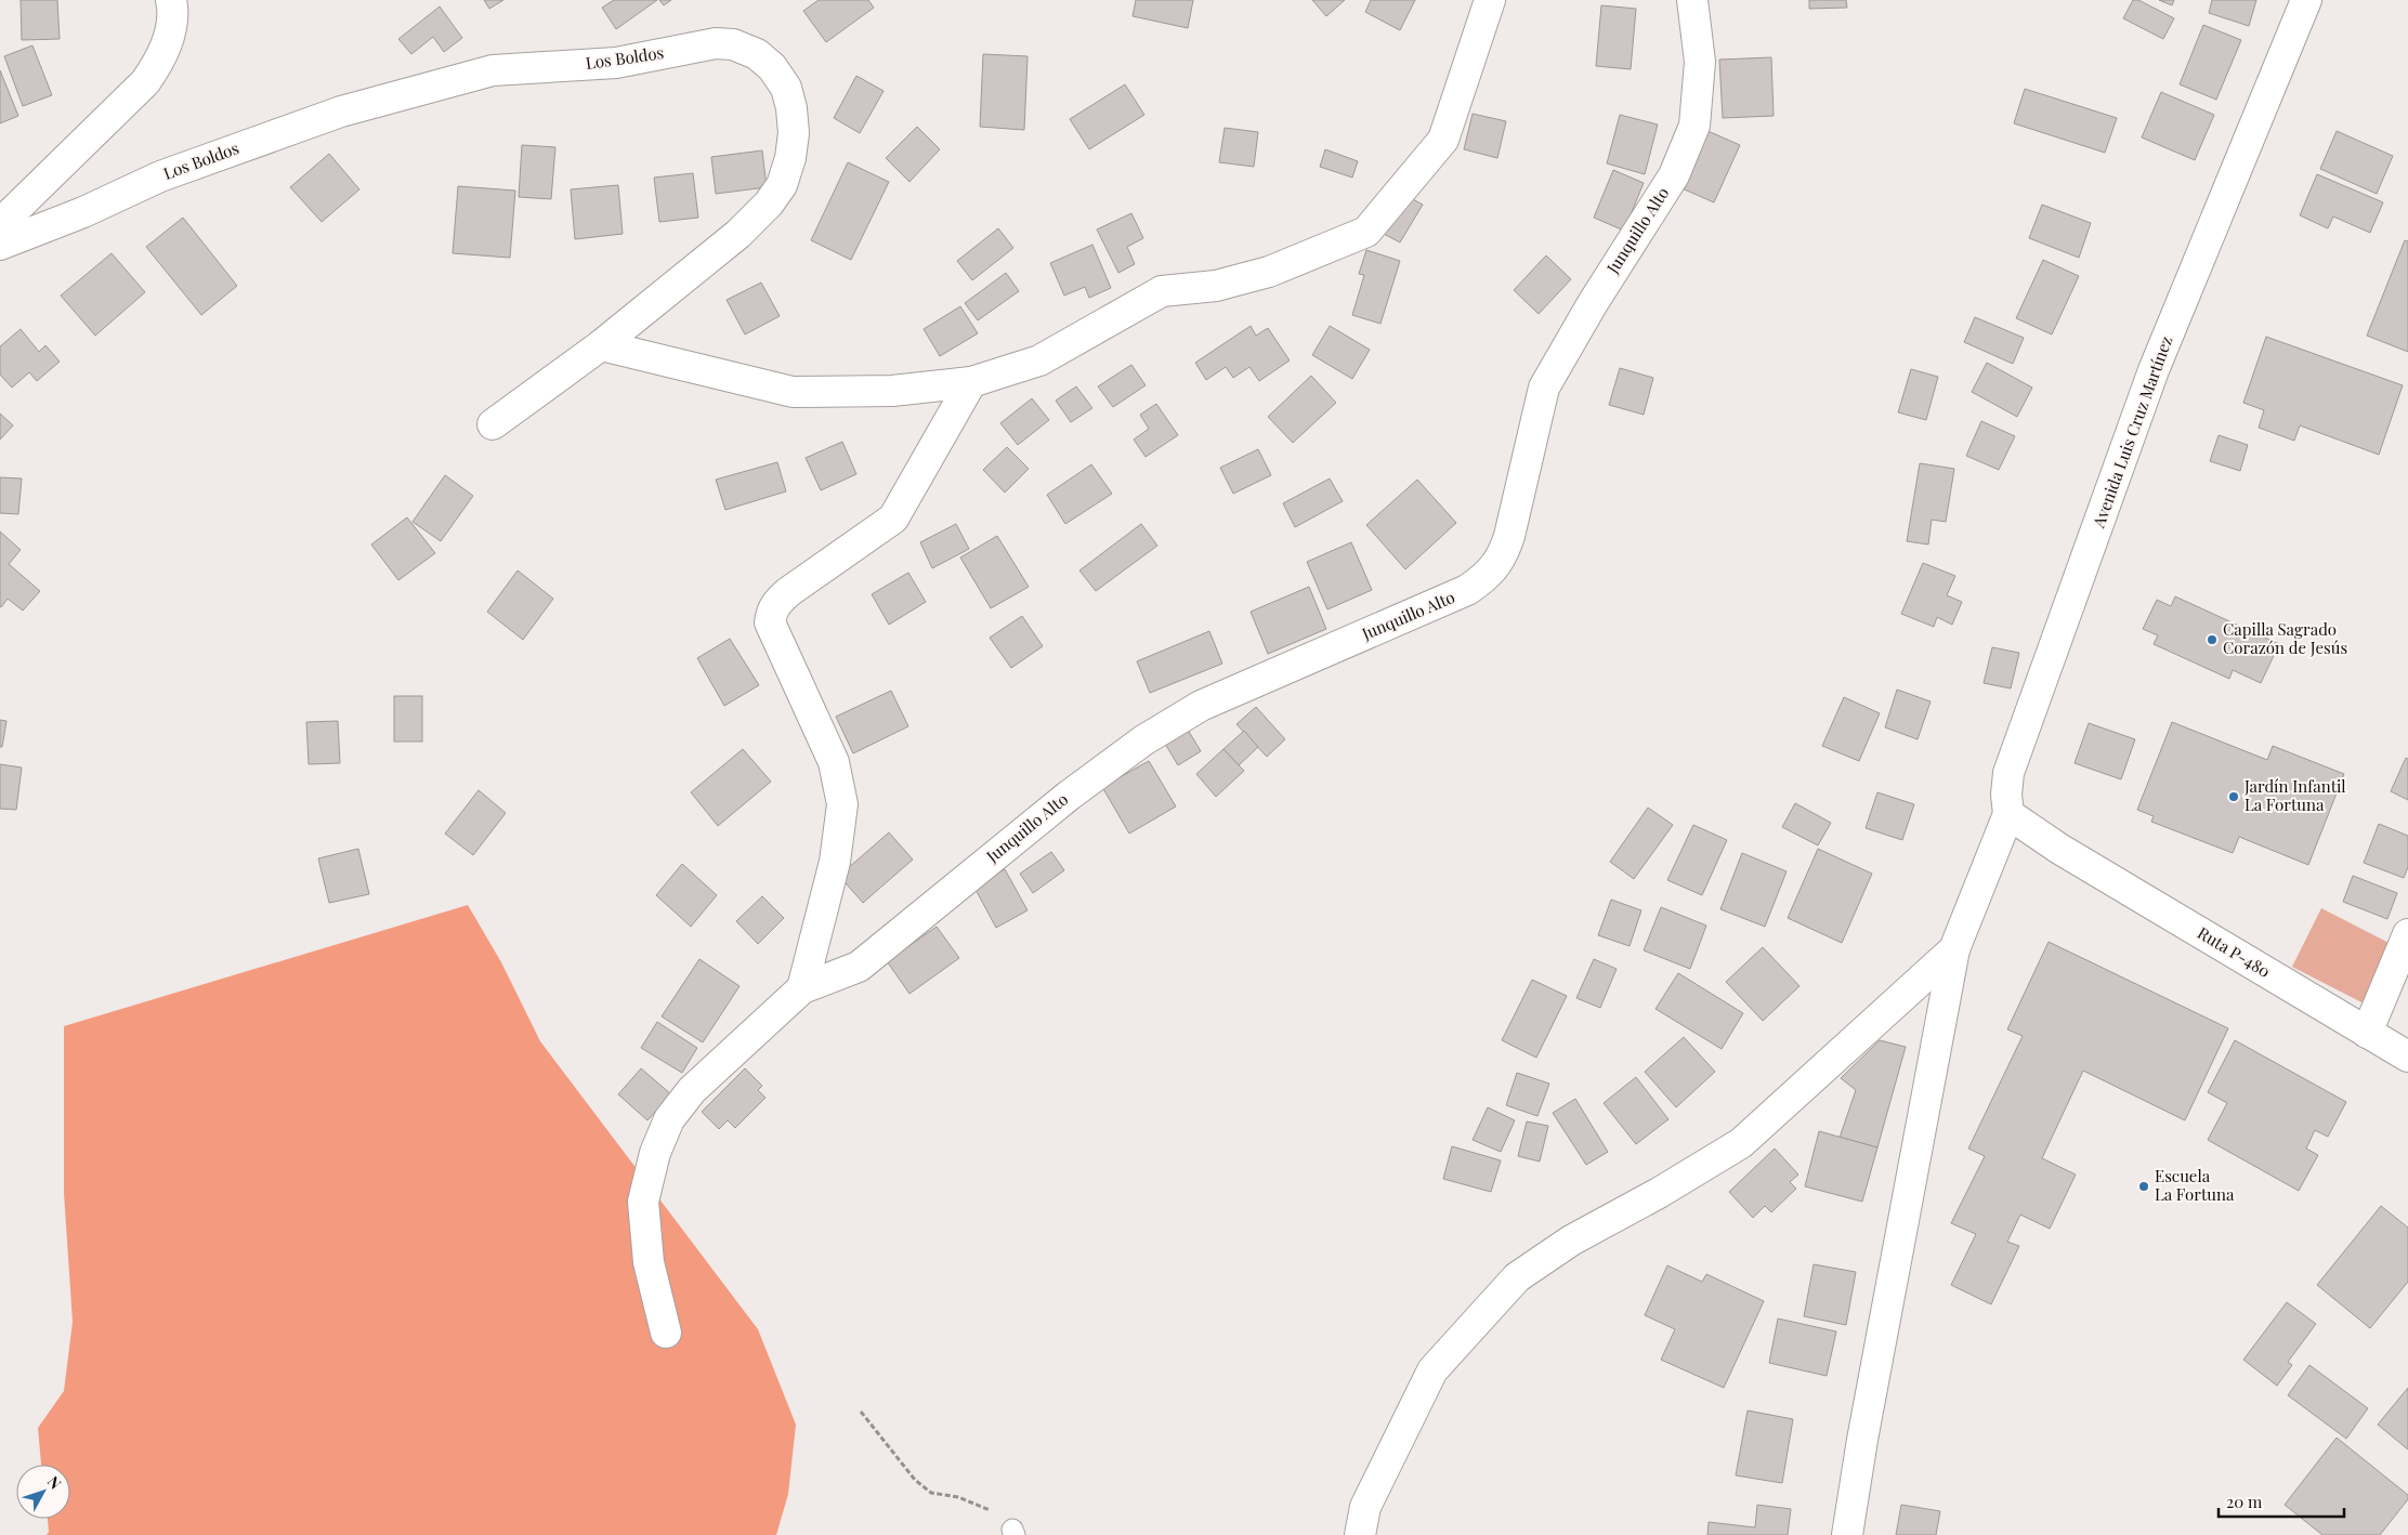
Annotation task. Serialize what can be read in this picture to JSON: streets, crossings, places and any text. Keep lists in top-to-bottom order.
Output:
{
  "streets": {
    "street": [
      "Los Boldos",
      "Junquillo Alto",
      "Avenida Luis Cruz Martínez",
      "Ruta P-480"
    ]
  },
  "crossings": [
    ["Avenida Luis Cruz Martínez", "Ruta P-480"]
  ],
  "places": ["Capilla Sagrado Corazón de Jesús", "Jardín Infantil La Fortuna", "Escuela La Fortuna"],
  "scale_bar": "20 m",
  "north": "top right"
}
